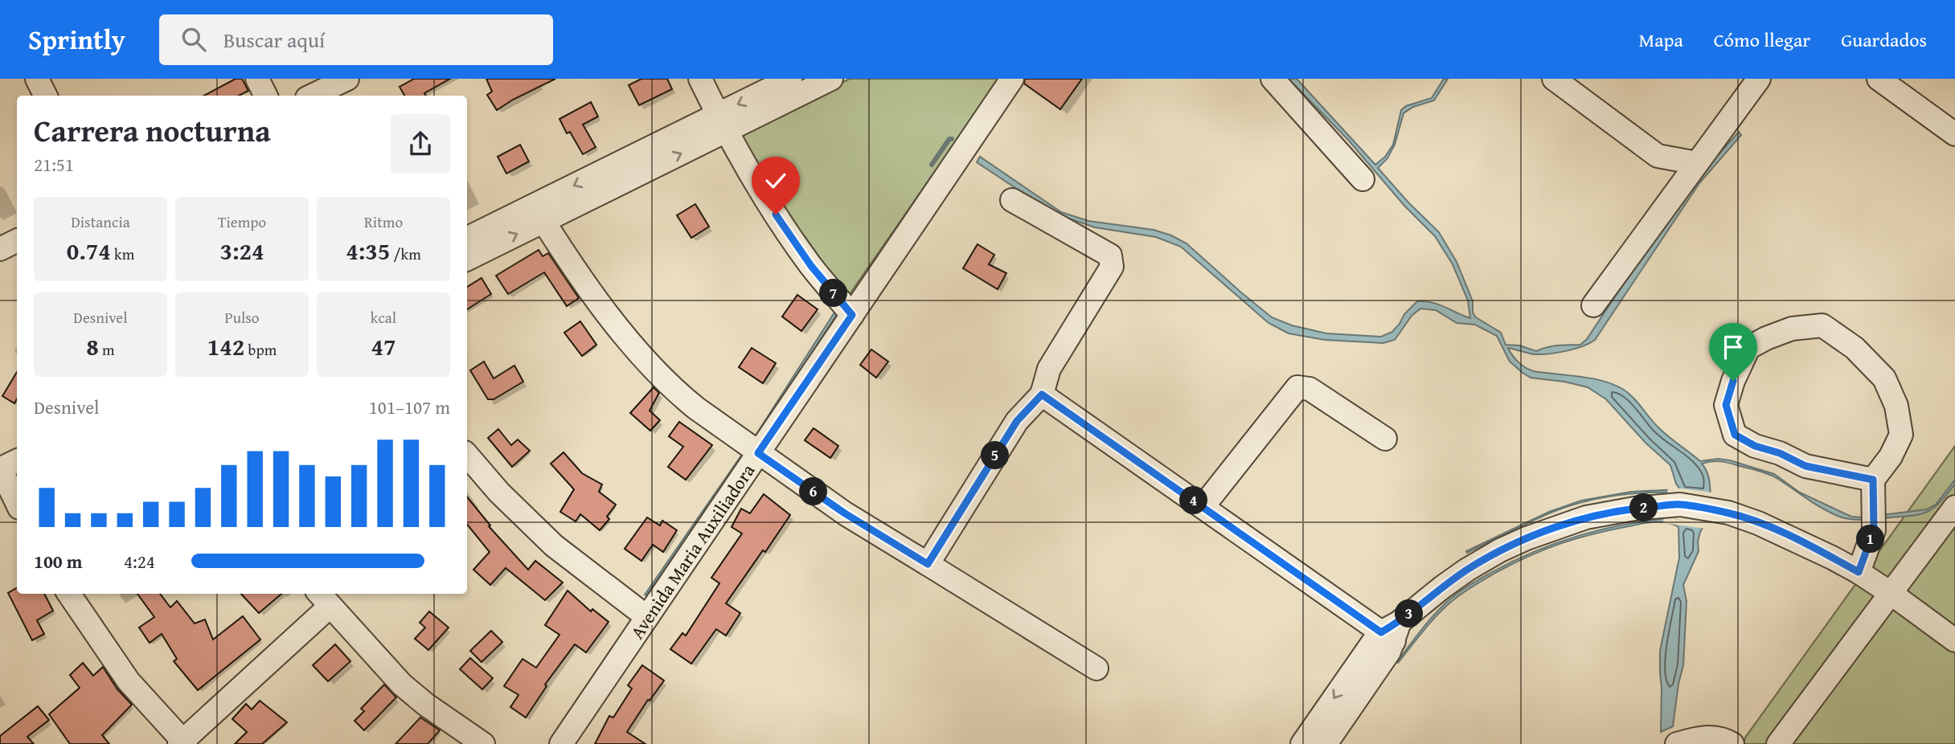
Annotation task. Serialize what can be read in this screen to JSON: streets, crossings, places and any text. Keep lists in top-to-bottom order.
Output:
{
  "streets": {
    "street": ["Avenida Maria Auxiliadora"]
  },
  "page": {
    "header": "Sprintly",
    "search": "Buscar aquí",
    "nav": ["Mapa", "Cómo llegar", "Guardados"],
    "heading": ["Carrera nocturna", "21:51"],
    "stats": [
      ["Distancia", "0.74 km"],
      ["Tiempo", "3:24"],
      ["Ritmo", "4:35 /km"],
      ["Desnivel", "8 m"],
      ["Pulso", "142 bpm"],
      ["kcal", "47"]
    ],
    "pins": [
      "7",
      "5",
      "6",
      "4",
      "2",
      "1",
      "3"
    ],
    "chart": ["Desnivel", "101–107 m"],
    "list": [
      {
        "name": "100 m",
        "note": "4:24"
      }
    ]
  }
}
